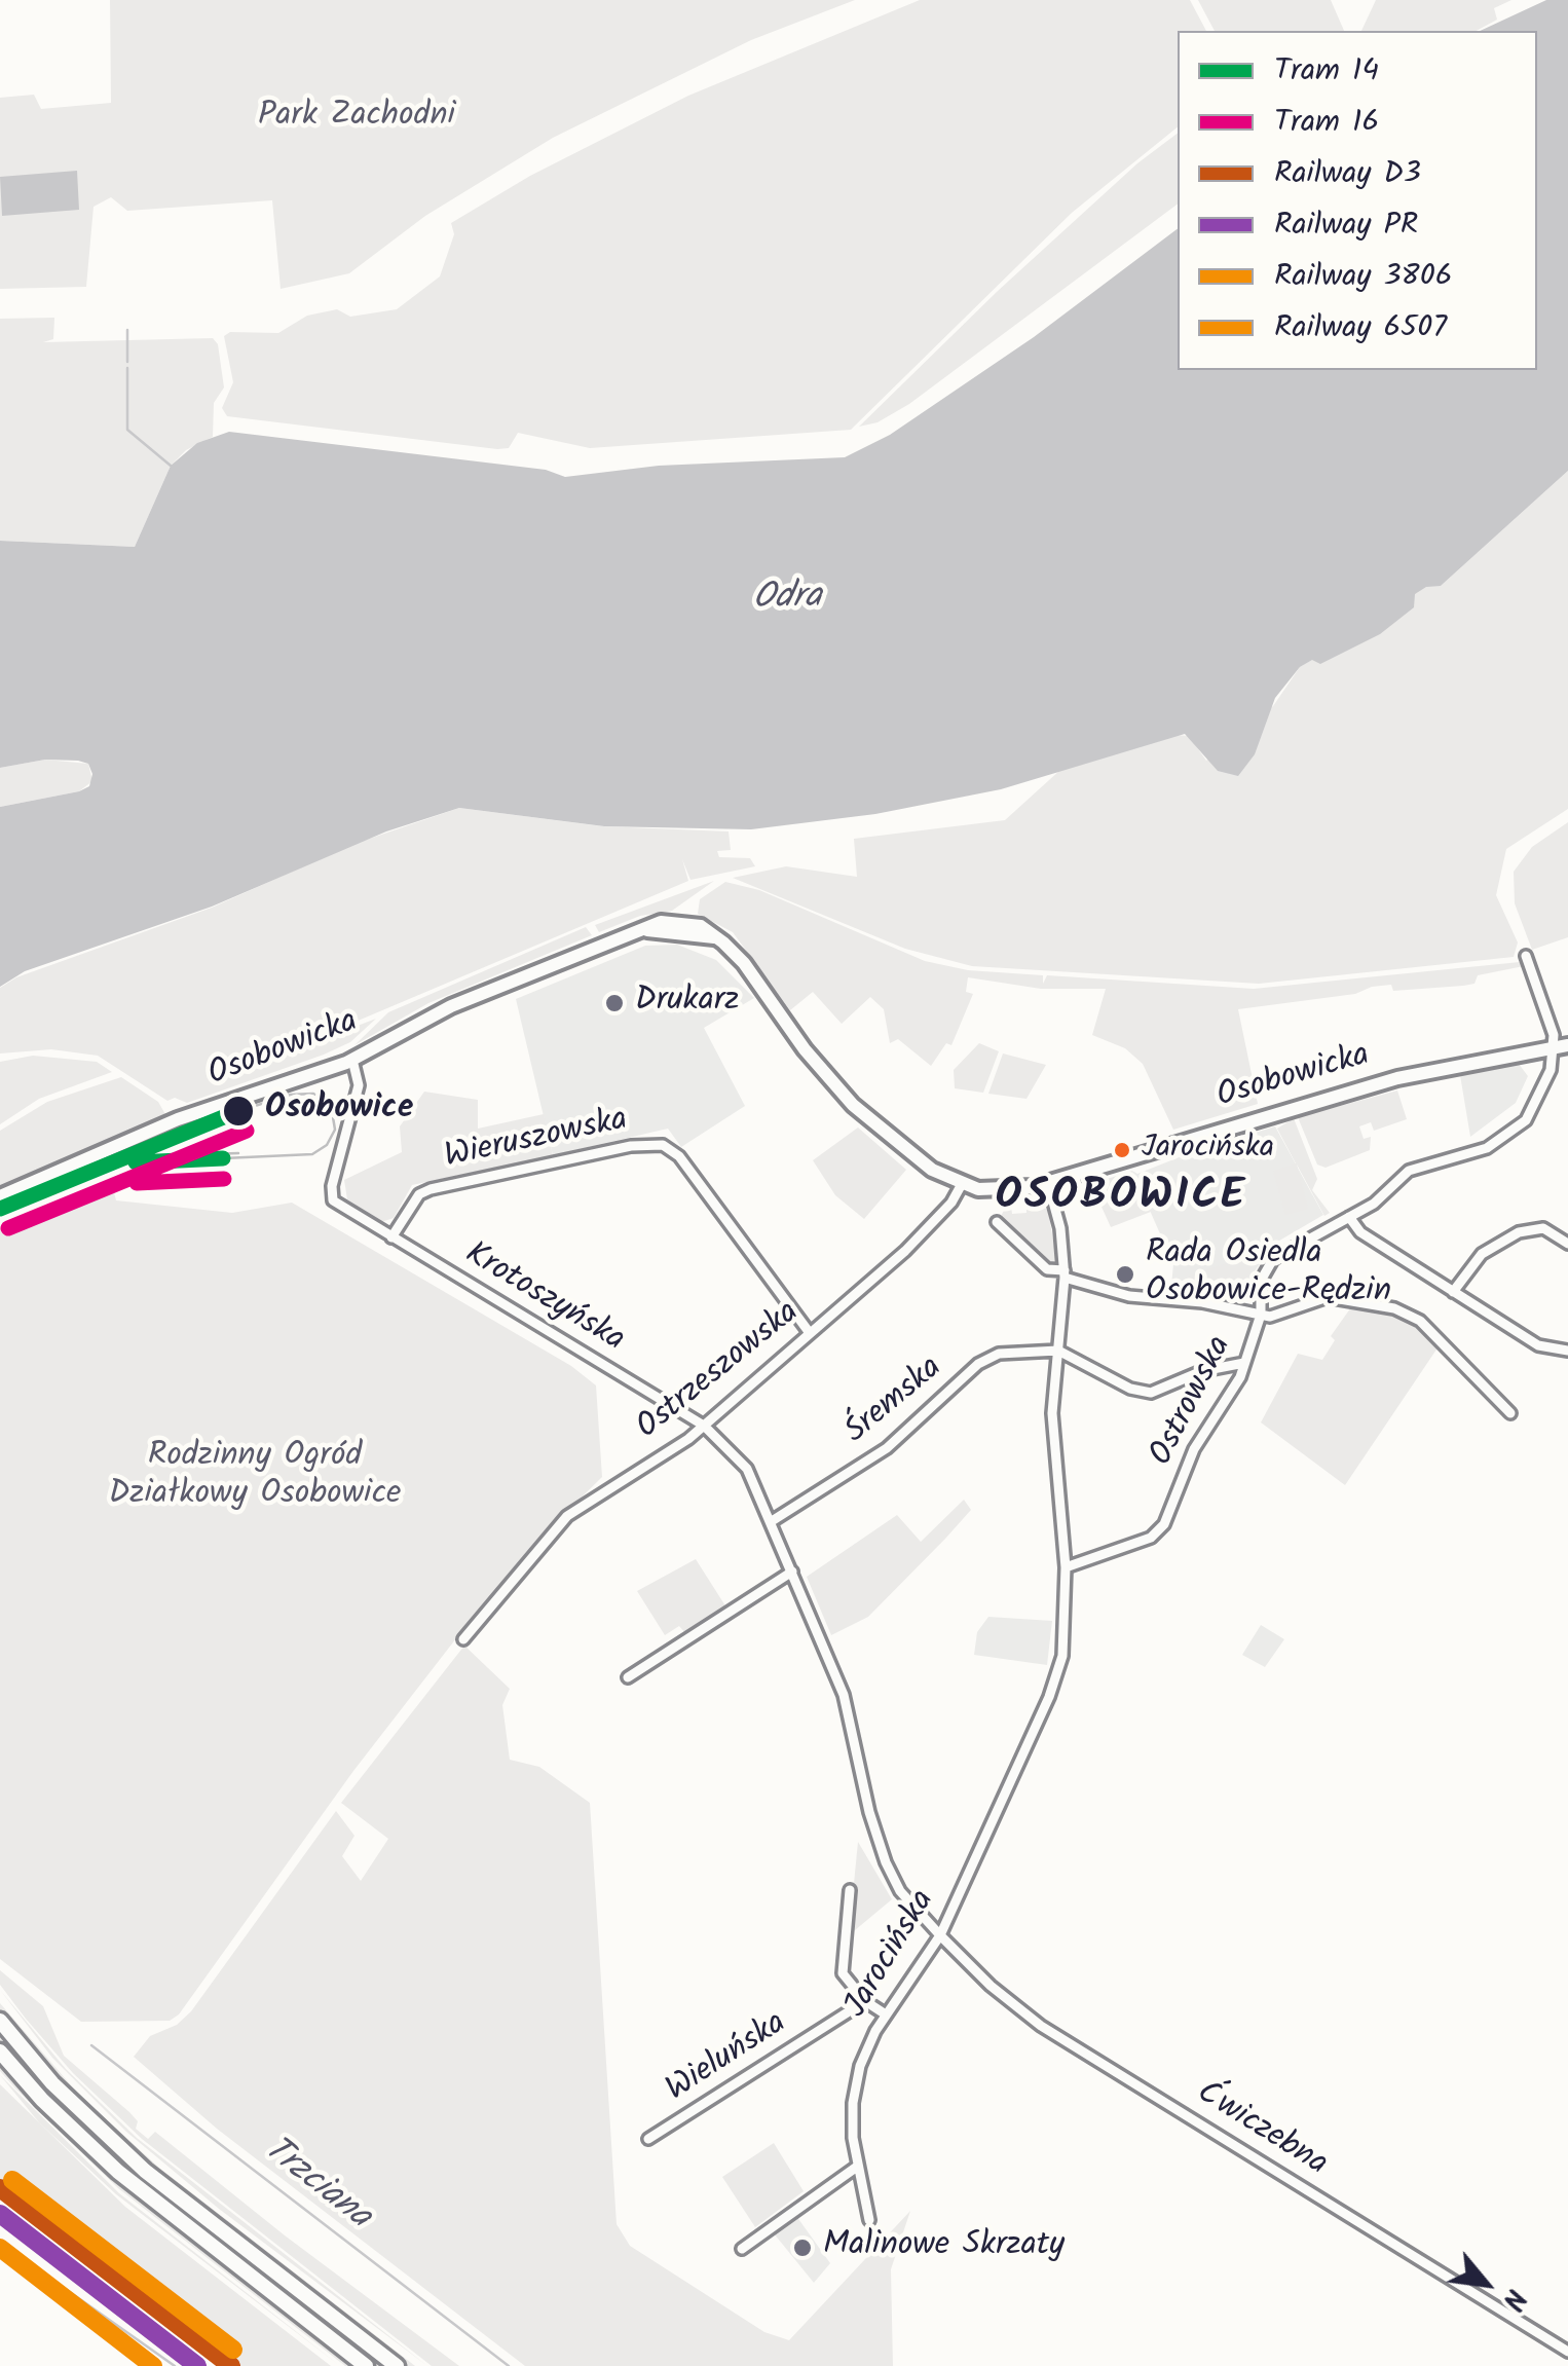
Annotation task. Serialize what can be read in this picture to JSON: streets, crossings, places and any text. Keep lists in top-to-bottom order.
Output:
{
  "streets": {
    "street": [
      "Osobowicka",
      "Wieruszowska",
      "Krotoszyńska",
      "Ostrzeszowska",
      "Śremska",
      "Ostrowska",
      "Jarocińska",
      "Wieluńska",
      "Ćwiczebna"
    ]
  },
  "crossings": [
    ["Osobowicka", "Krotoszyńska"],
    ["Osobowicka", "Ostrzeszowska"],
    ["Osobowicka", "Ostrowska"],
    ["Osobowicka", "Jarocińska"],
    ["Wieruszowska", "Krotoszyńska"],
    ["Wieruszowska", "Ostrzeszowska"],
    ["Krotoszyńska", "Ostrzeszowska"],
    ["Krotoszyńska", "Śremska"],
    ["Krotoszyńska", "Jarocińska"],
    ["Krotoszyńska", "Ćwiczebna"],
    ["Śremska", "Jarocińska"],
    ["Ostrowska", "Jarocińska"],
    ["Jarocińska", "Ćwiczebna"]
  ],
  "districts": ["OSOBOWICE"],
  "water": ["Odra", "Trzciana"],
  "parks": ["Park Zachodni", "Rodzinny Ogród Działkowy Osobowice"],
  "places": [
    "Drukarz",
    "Osobowice",
    "Jarocińska",
    "Rada Osiedla Osobowice-Rędzin",
    "Malinowe Skrzaty"
  ],
  "lines": [
    "tram line 14",
    "tram line 16",
    "rail line 3806",
    "rail line D3",
    "rail line PR",
    "rail line 6507"
  ],
  "legend": [
    "Tram 14",
    "Tram 16",
    "Railway D3",
    "Railway PR",
    "Railway 3806",
    "Railway 6507"
  ],
  "north": "bottom right"
}
